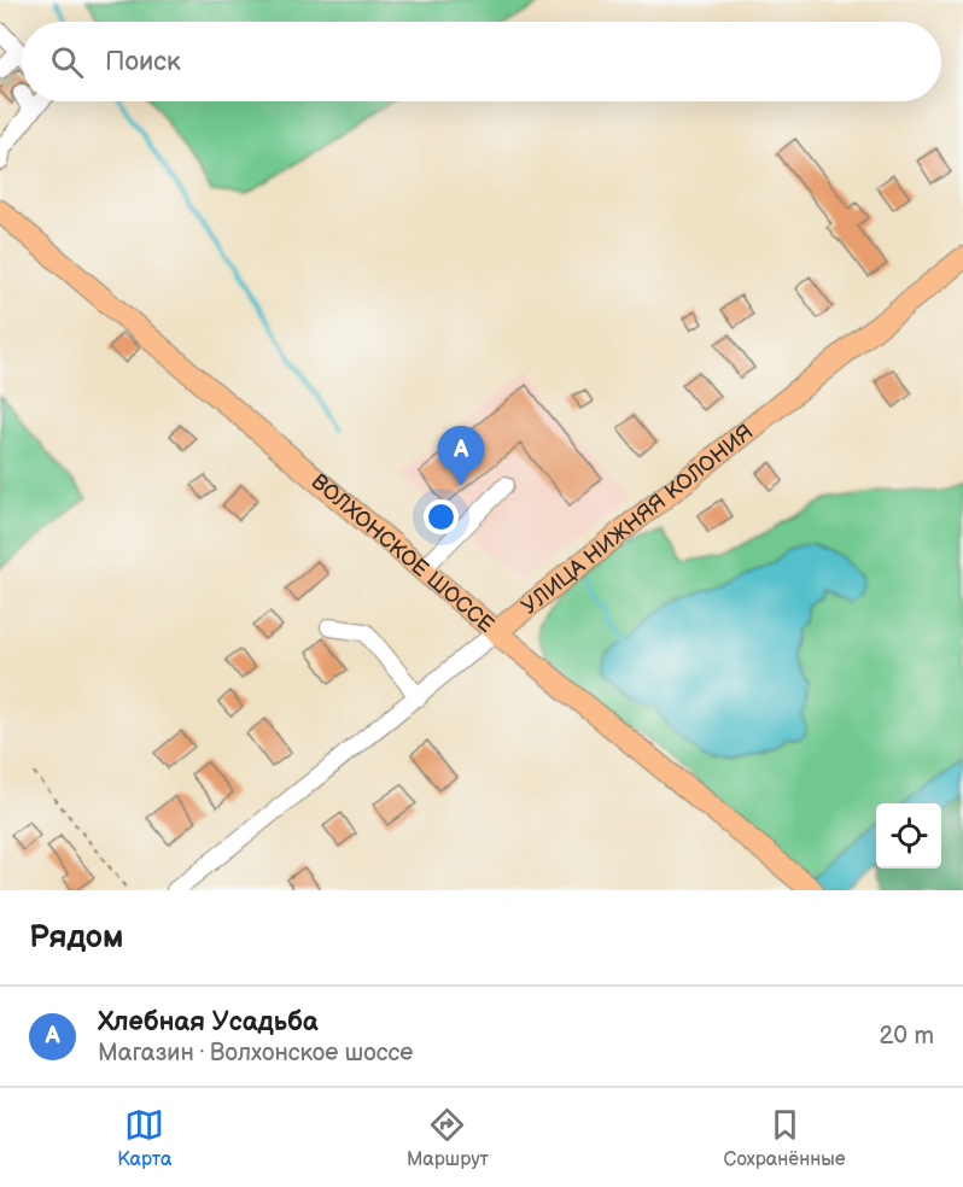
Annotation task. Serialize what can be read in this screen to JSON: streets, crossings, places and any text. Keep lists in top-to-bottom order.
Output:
{
  "streets": {
    "main road": ["УЛИЦА НИЖНЯЯ КОЛОНИЯ", "ВОЛХОНСКОЕ ШОССЕ"]
  },
  "crossings": [
    ["УЛИЦА НИЖНЯЯ КОЛОНИЯ", "ВОЛХОНСКОЕ ШОССЕ"]
  ],
  "page": {
    "search": "Поиск",
    "pins": "A",
    "heading": "Рядом",
    "list": [
      {
        "mark": "A",
        "name": "Хлебная Усадьба",
        "note": "Магазин · Волхонское шоссе",
        "value": "20 m"
      }
    ],
    "nav": ["Карта", "Маршрут", "Сохранённые"]
  }
}
